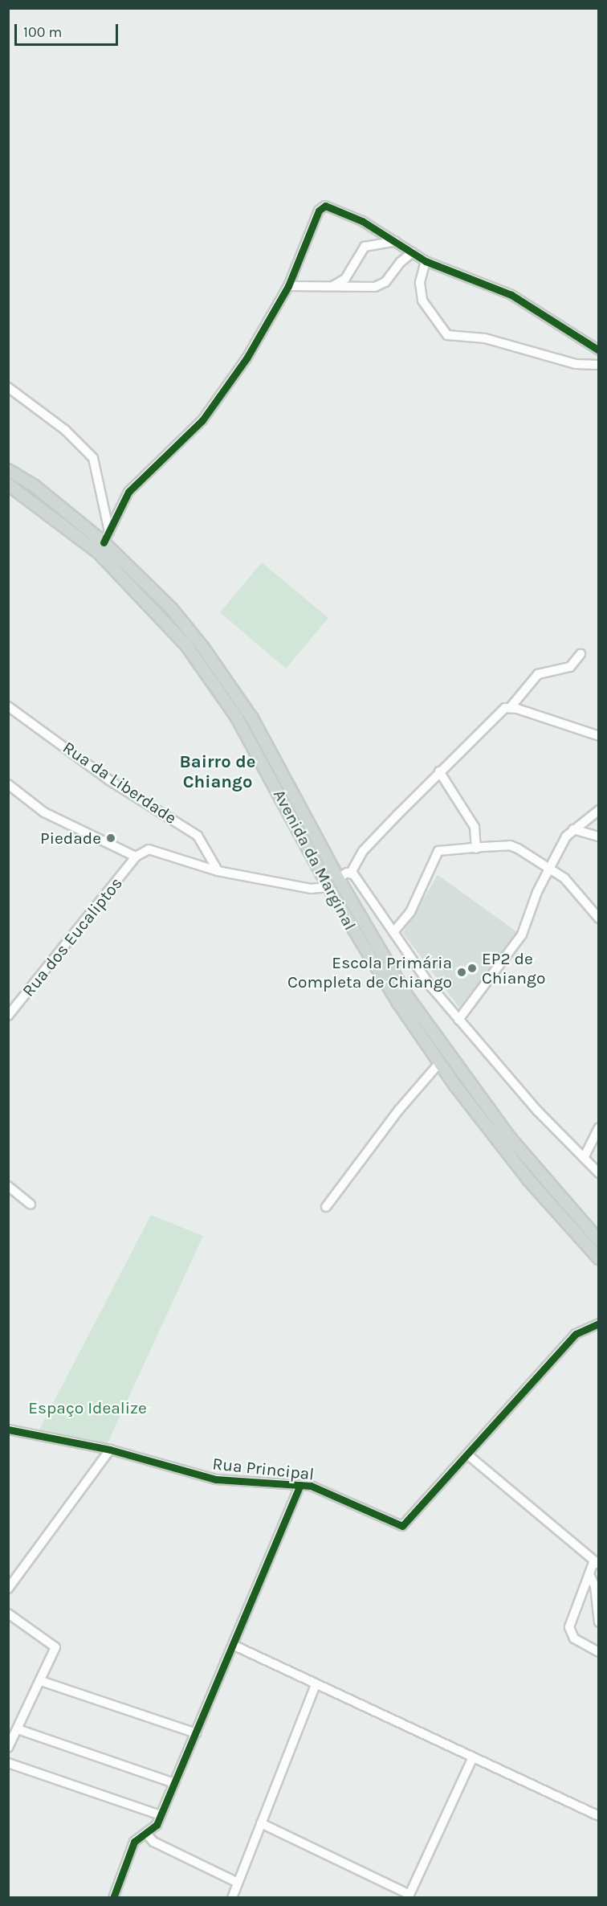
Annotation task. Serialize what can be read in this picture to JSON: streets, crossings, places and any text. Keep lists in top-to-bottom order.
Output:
{
  "streets": {
    "main road": ["Avenida da Marginal"],
    "street": ["Rua da Liberdade", "Rua dos Eucaliptos", "Rua Principal"]
  },
  "districts": ["Bairro de Chiango"],
  "parks": ["Espaço Idealize"],
  "places": ["Piedade", "EP2 de Chiango", "Escola Primária Completa de Chiango"],
  "scale_bar": "100 m"
}
